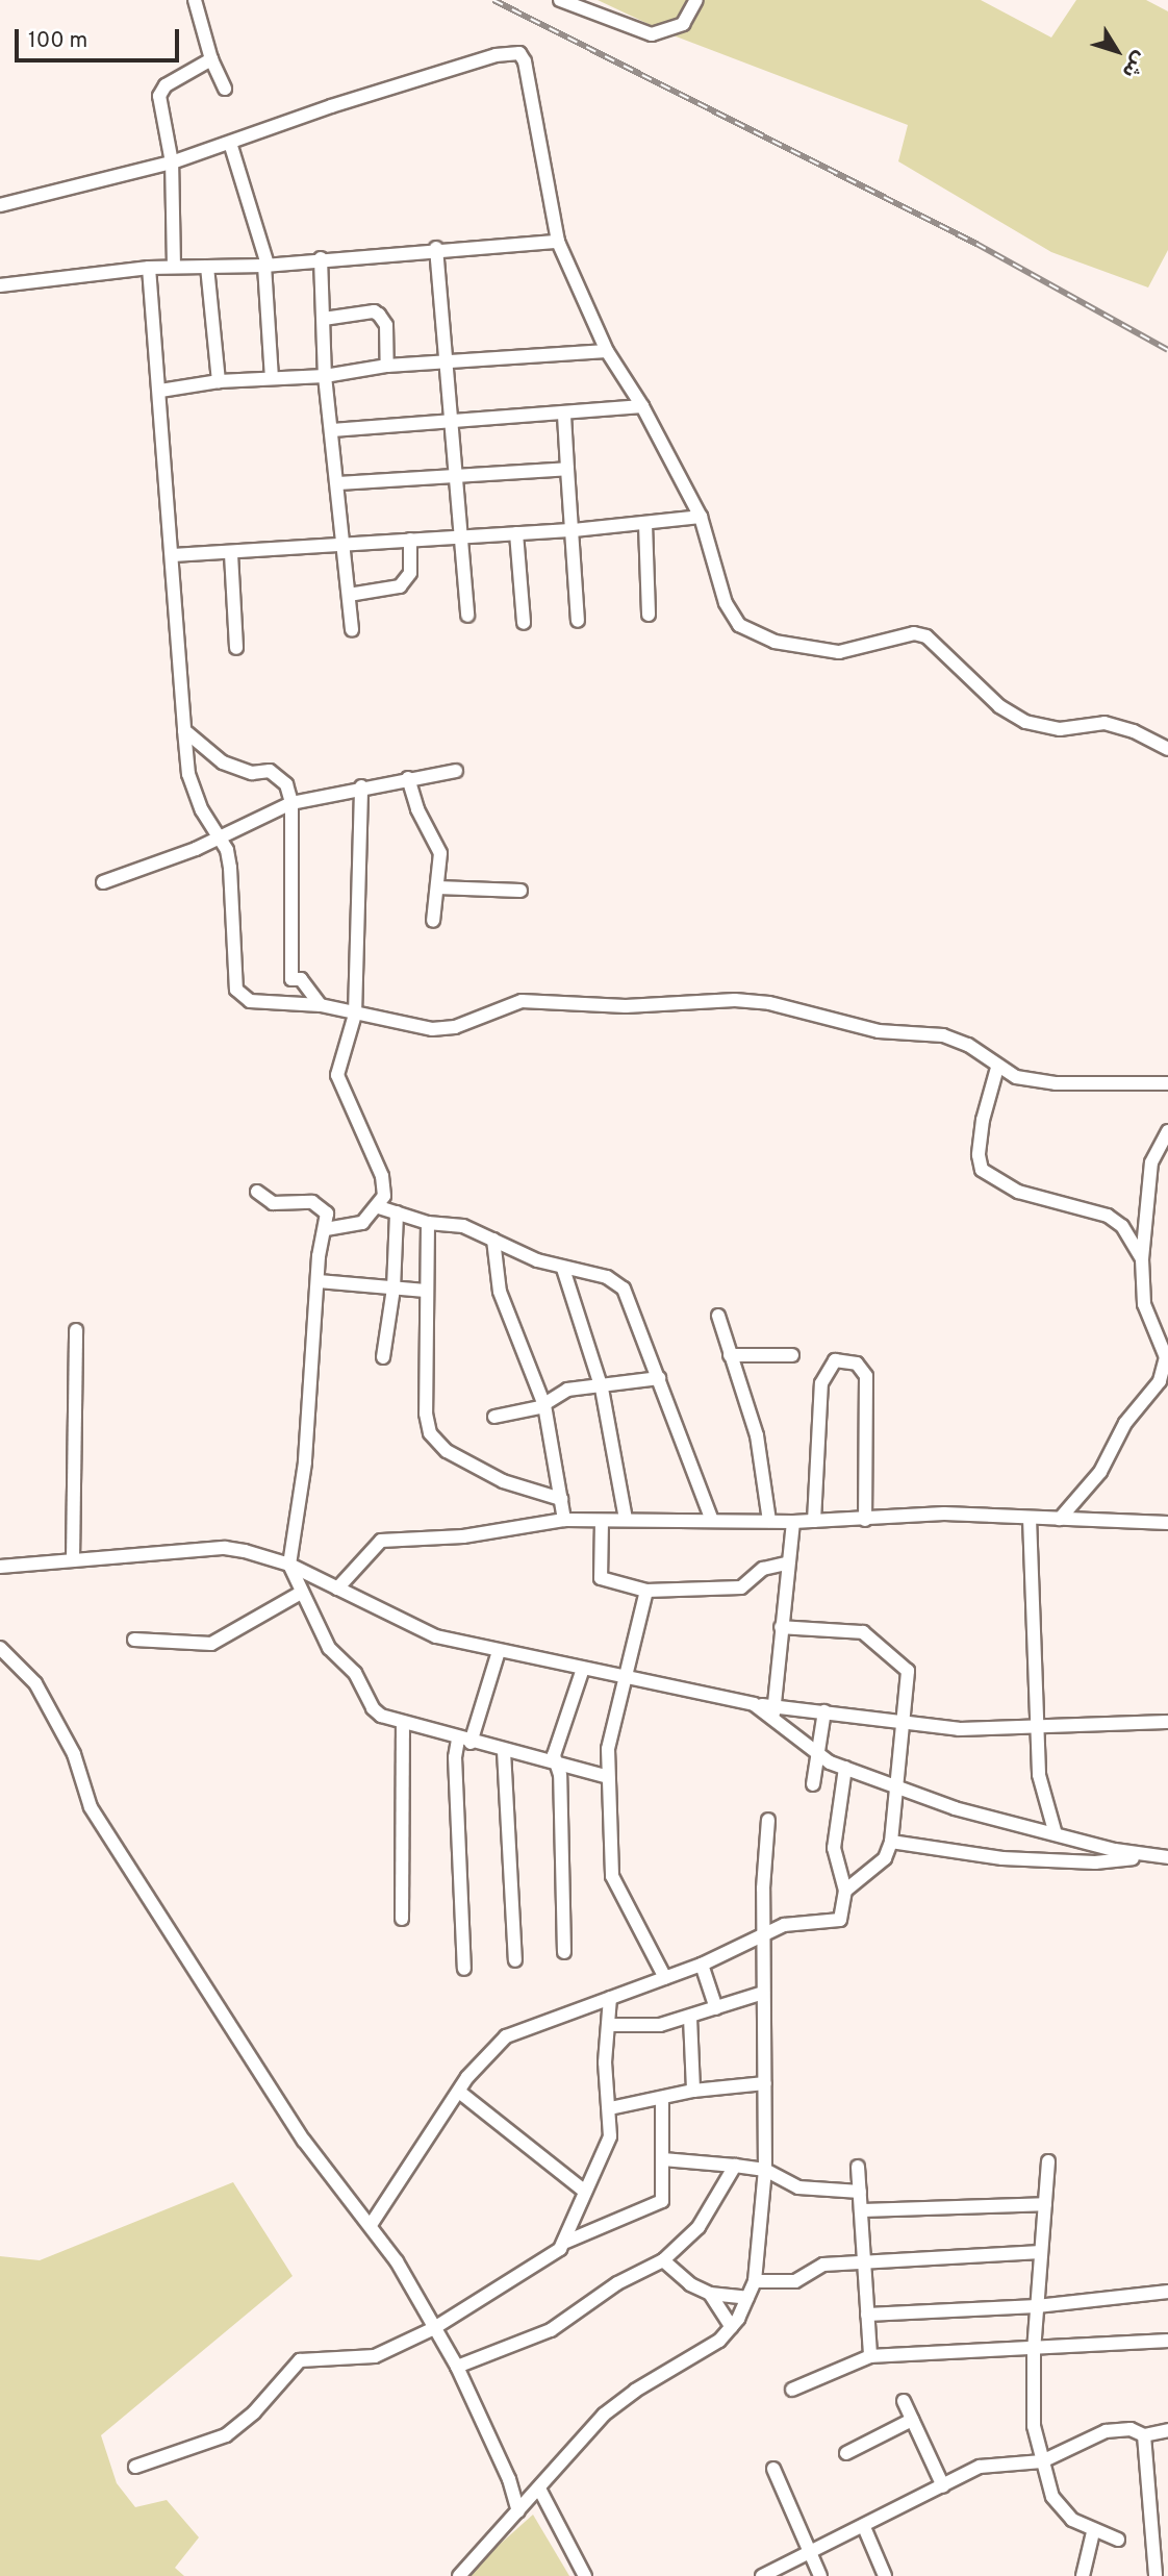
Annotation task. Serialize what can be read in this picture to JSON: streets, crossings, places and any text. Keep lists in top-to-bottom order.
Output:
{
  "scale_bar": "100 m",
  "north": "bottom right"
}
